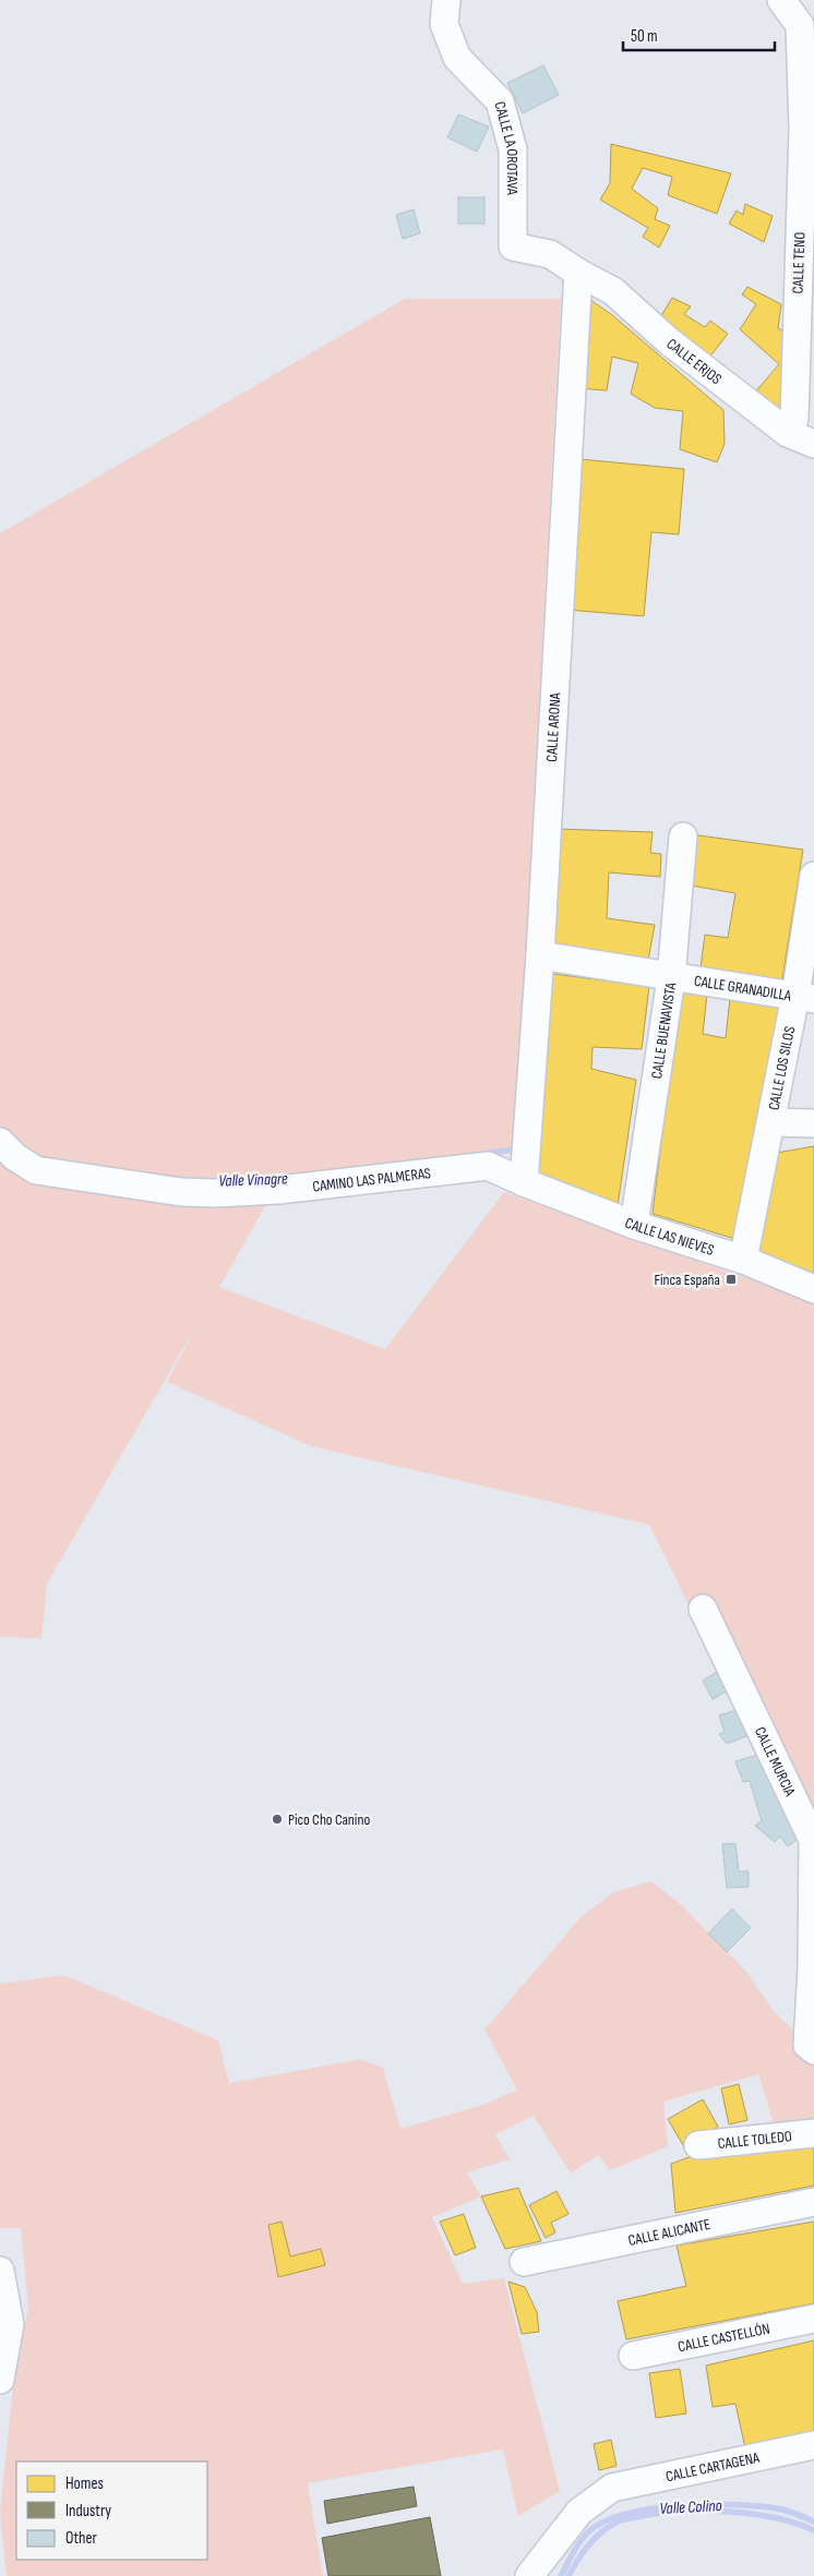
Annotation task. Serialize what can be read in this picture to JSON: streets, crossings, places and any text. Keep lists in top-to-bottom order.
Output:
{
  "streets": {
    "street": [
      "CALLE LA OROTAVA",
      "CALLE TENO",
      "CALLE ERJOS",
      "CALLE ARONA",
      "CALLE GRANADILLA",
      "CALLE BUENAVISTA",
      "CALLE LOS SILOS",
      "CAMINO LAS PALMERAS",
      "CALLE LAS NIEVES",
      "CALLE MURCIA",
      "CALLE TOLEDO",
      "CALLE ALICANTE",
      "CALLE CASTELLÓN",
      "CALLE CARTAGENA"
    ]
  },
  "crossings": [
    ["CALLE LA OROTAVA", "CALLE ERJOS"],
    ["CALLE LA OROTAVA", "CALLE ARONA"],
    ["CALLE TENO", "CALLE ERJOS"],
    ["CALLE ERJOS", "CALLE ARONA"],
    ["CALLE ARONA", "CALLE GRANADILLA"],
    ["CALLE ARONA", "CAMINO LAS PALMERAS"],
    ["CALLE ARONA", "CALLE LAS NIEVES"],
    ["CALLE GRANADILLA", "CALLE BUENAVISTA"],
    ["CALLE GRANADILLA", "CALLE LOS SILOS"],
    ["CALLE BUENAVISTA", "CALLE LAS NIEVES"],
    ["CALLE LOS SILOS", "CALLE LAS NIEVES"],
    ["CAMINO LAS PALMERAS", "CALLE LAS NIEVES"]
  ],
  "water": ["Valle Vinagre", "Valle Colino"],
  "places": {
    "transit": ["Finca España"],
    "other": ["Pico Cho Canino"]
  },
  "legend": ["Homes", "Industry", "Other"],
  "scale_bar": "50 m"
}
